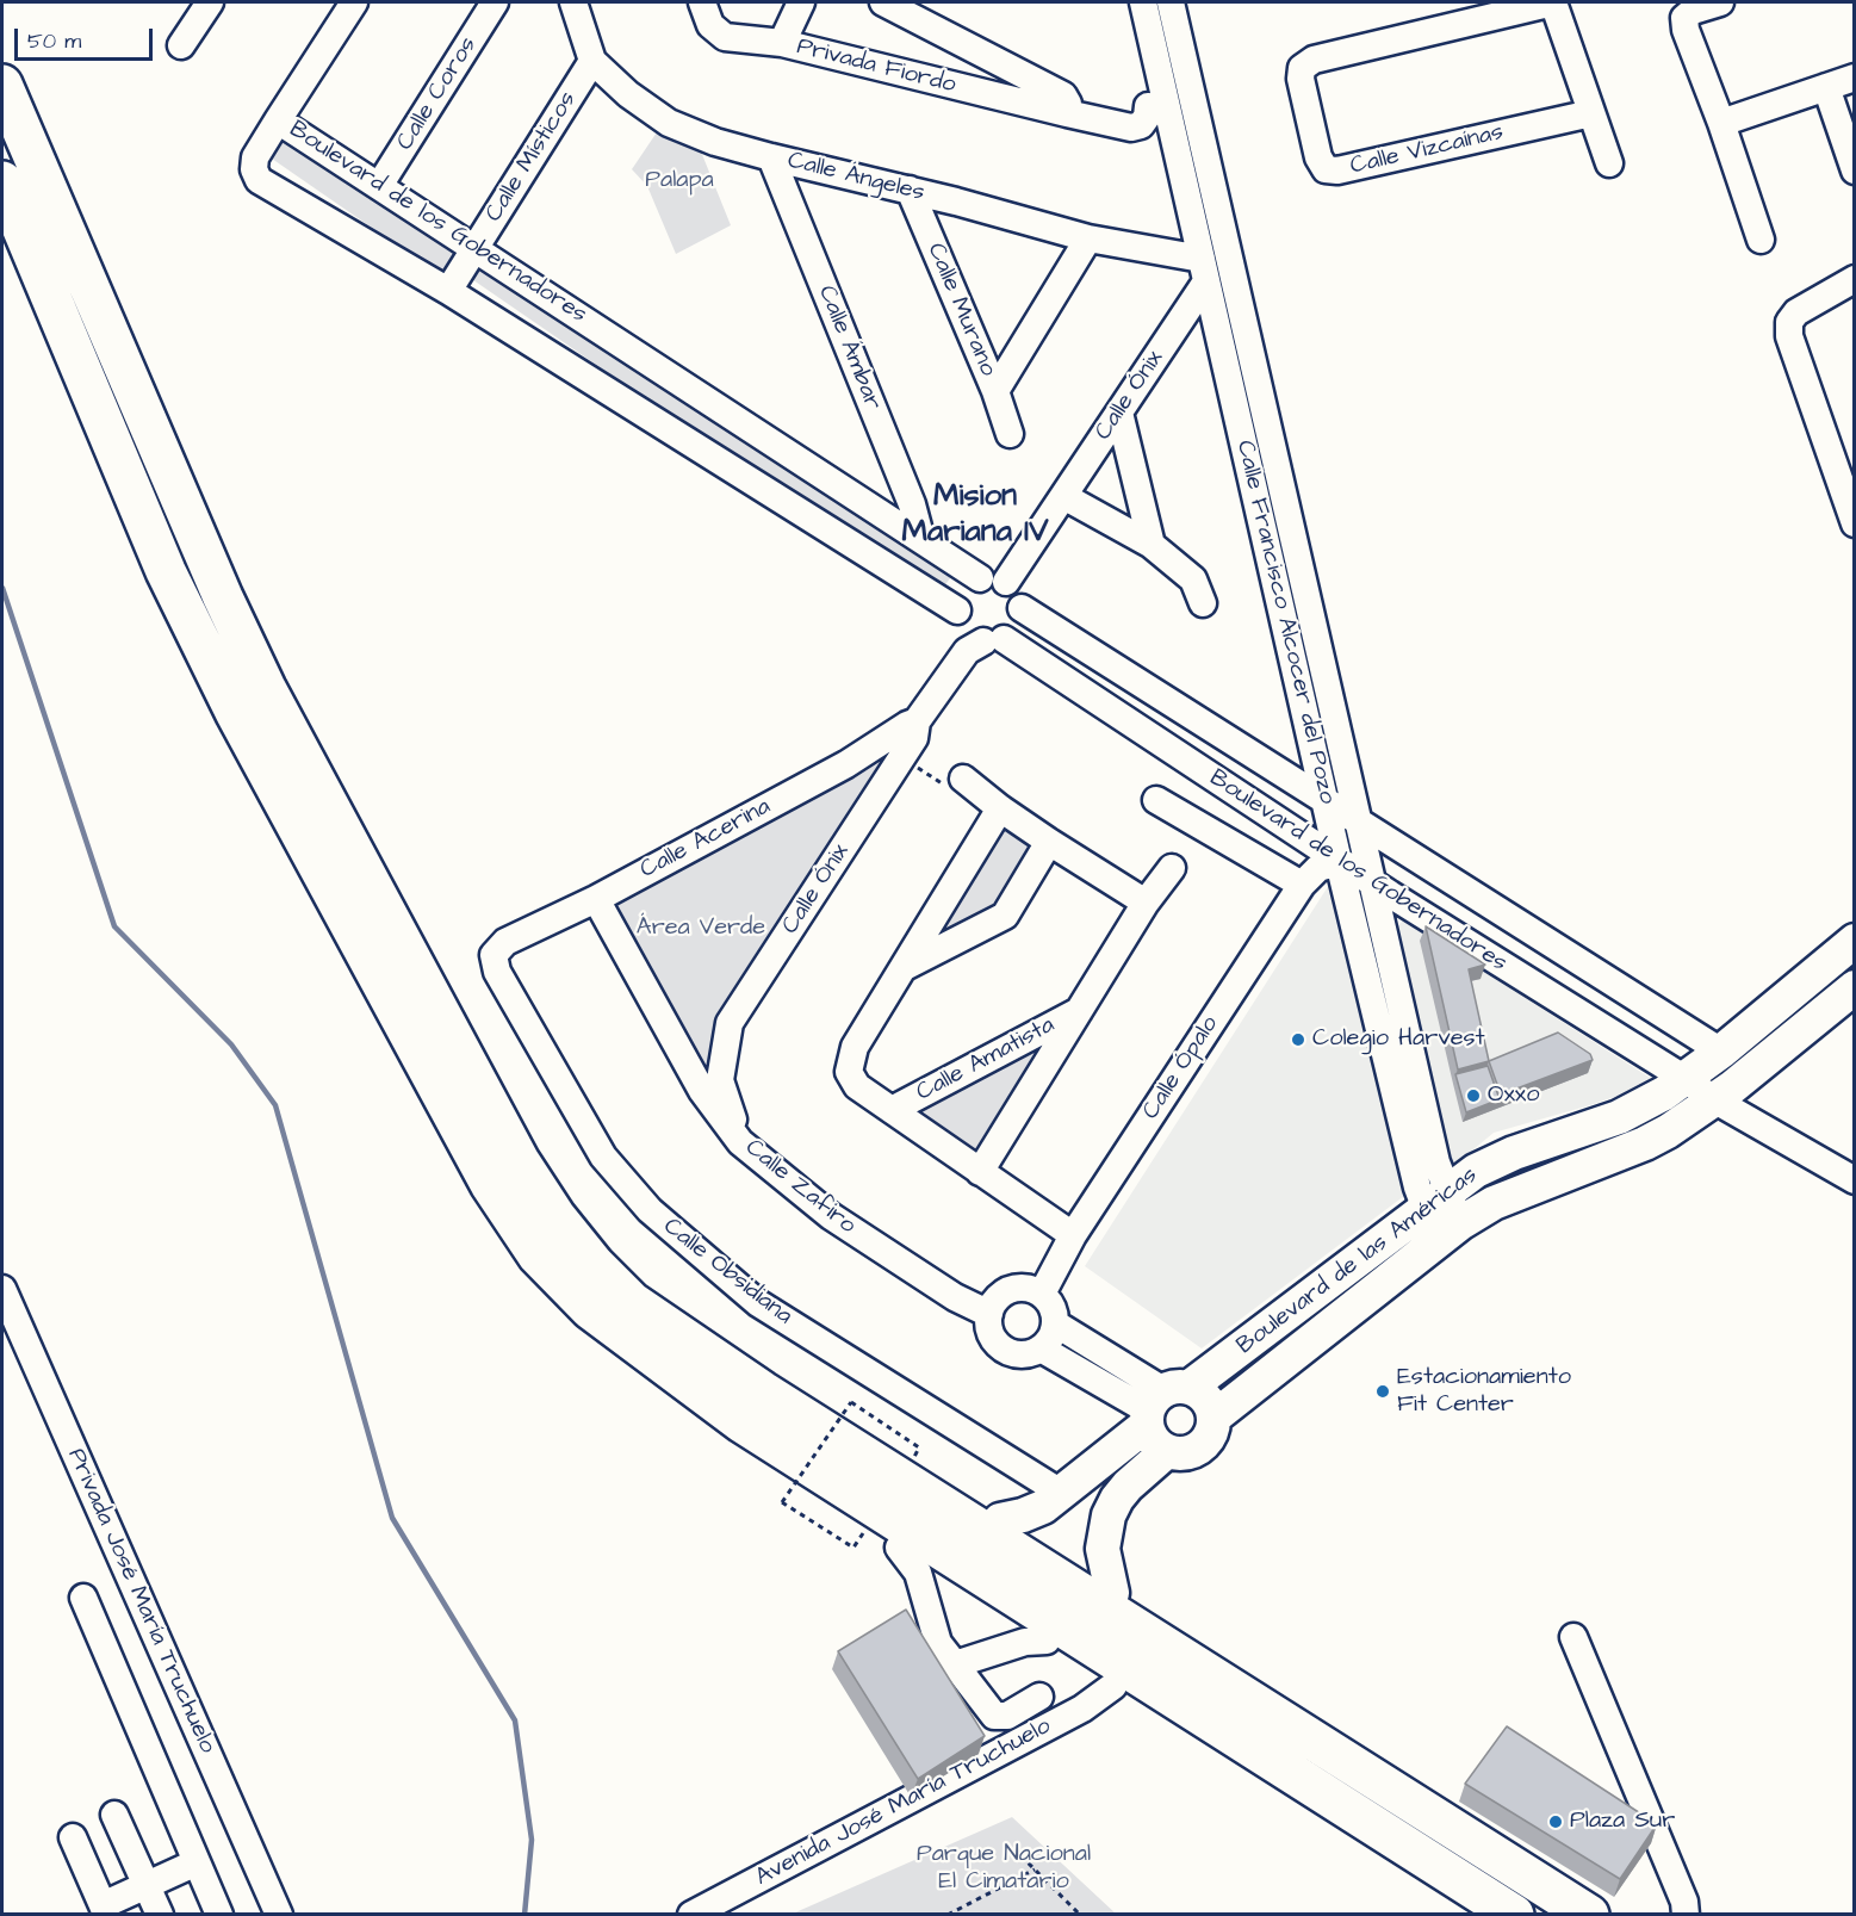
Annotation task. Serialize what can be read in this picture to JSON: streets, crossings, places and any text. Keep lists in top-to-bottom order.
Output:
{
  "streets": {
    "main road": ["Boulevard de las Américas"],
    "street": [
      "Privada Fiordo",
      "Calle Coros",
      "Calle Vizcaínas",
      "Calle Místicos",
      "Calle Ángeles",
      "Boulevard de los Gobernadores",
      "Calle Murano",
      "Calle Ámbar",
      "Calle Ónix",
      "Calle Francisco Alcocer del Pozo",
      "Calle Acerina",
      "Calle Amatista",
      "Calle Ópalo",
      "Calle Zafiro",
      "Calle Obsidiana",
      "Privada José María Truchuelo",
      "Avenida José María Truchuelo"
    ]
  },
  "crossings": [
    ["Calle Coros", "Boulevard de los Gobernadores"],
    ["Calle Místicos", "Calle Ángeles"],
    ["Calle Místicos", "Boulevard de los Gobernadores"],
    ["Calle Ángeles", "Calle Murano"],
    ["Calle Ángeles", "Calle Ámbar"],
    ["Calle Ángeles", "Calle Ónix"],
    ["Calle Ángeles", "Calle Francisco Alcocer del Pozo"],
    ["Boulevard de los Gobernadores", "Calle Ámbar"],
    ["Boulevard de los Gobernadores", "Calle Ónix"],
    ["Boulevard de los Gobernadores", "Calle Francisco Alcocer del Pozo"],
    ["Boulevard de los Gobernadores", "Calle Ópalo"],
    ["Boulevard de los Gobernadores", "Boulevard de las Américas"],
    ["Calle Ónix", "Calle Francisco Alcocer del Pozo"],
    ["Calle Ónix", "Calle Acerina"],
    ["Calle Ónix", "Calle Zafiro"],
    ["Calle Francisco Alcocer del Pozo", "Calle Ópalo"],
    ["Calle Francisco Alcocer del Pozo", "Boulevard de las Américas"],
    ["Calle Acerina", "Calle Zafiro"],
    ["Calle Acerina", "Calle Obsidiana"],
    ["Calle Amatista", "Calle Ópalo"],
    ["Calle Ópalo", "Calle Zafiro"],
    ["Boulevard de las Américas", "Calle Obsidiana"]
  ],
  "districts": ["Mision Mariana IV"],
  "parks": ["Palapa", "Área Verde", "Parque Nacional El Cimatario"],
  "places": [
    "Colegio Harvest",
    "Oxxo",
    "Estacionamiento Fit Center",
    "Plaza Sur"
  ],
  "scale_bar": "50 m"
}
